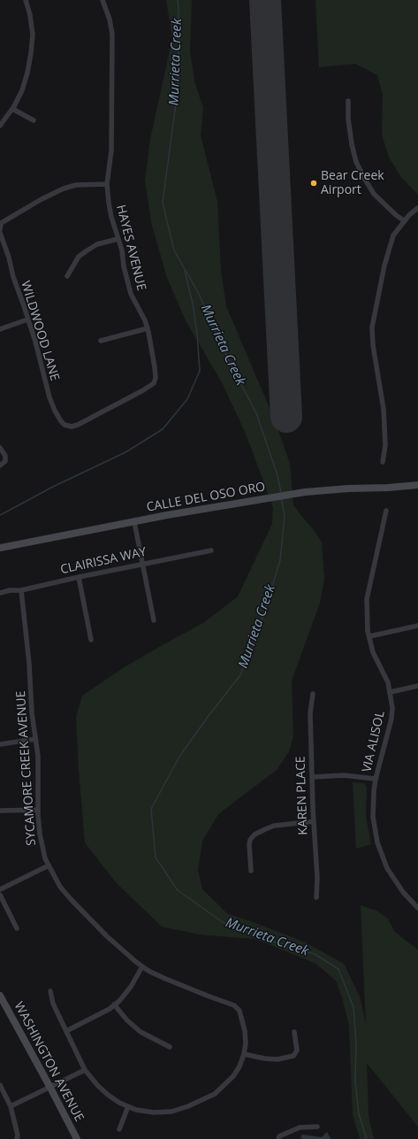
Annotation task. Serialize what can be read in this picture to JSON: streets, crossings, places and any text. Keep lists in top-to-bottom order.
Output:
{
  "streets": {
    "main road": ["CALLE DEL OSO ORO", "WASHINGTON AVENUE"],
    "street": [
      "HAYES AVENUE",
      "WILDWOOD LANE",
      "CLAIRISSA WAY",
      "VIA ALISOL",
      "SYCAMORE CREEK AVENUE",
      "KAREN PLACE"
    ]
  },
  "crossings": [
    ["HAYES AVENUE", "WILDWOOD LANE"],
    ["CLAIRISSA WAY", "SYCAMORE CREEK AVENUE"]
  ],
  "water": ["Murrieta Creek"],
  "places": ["Bear Creek Airport"]
}
